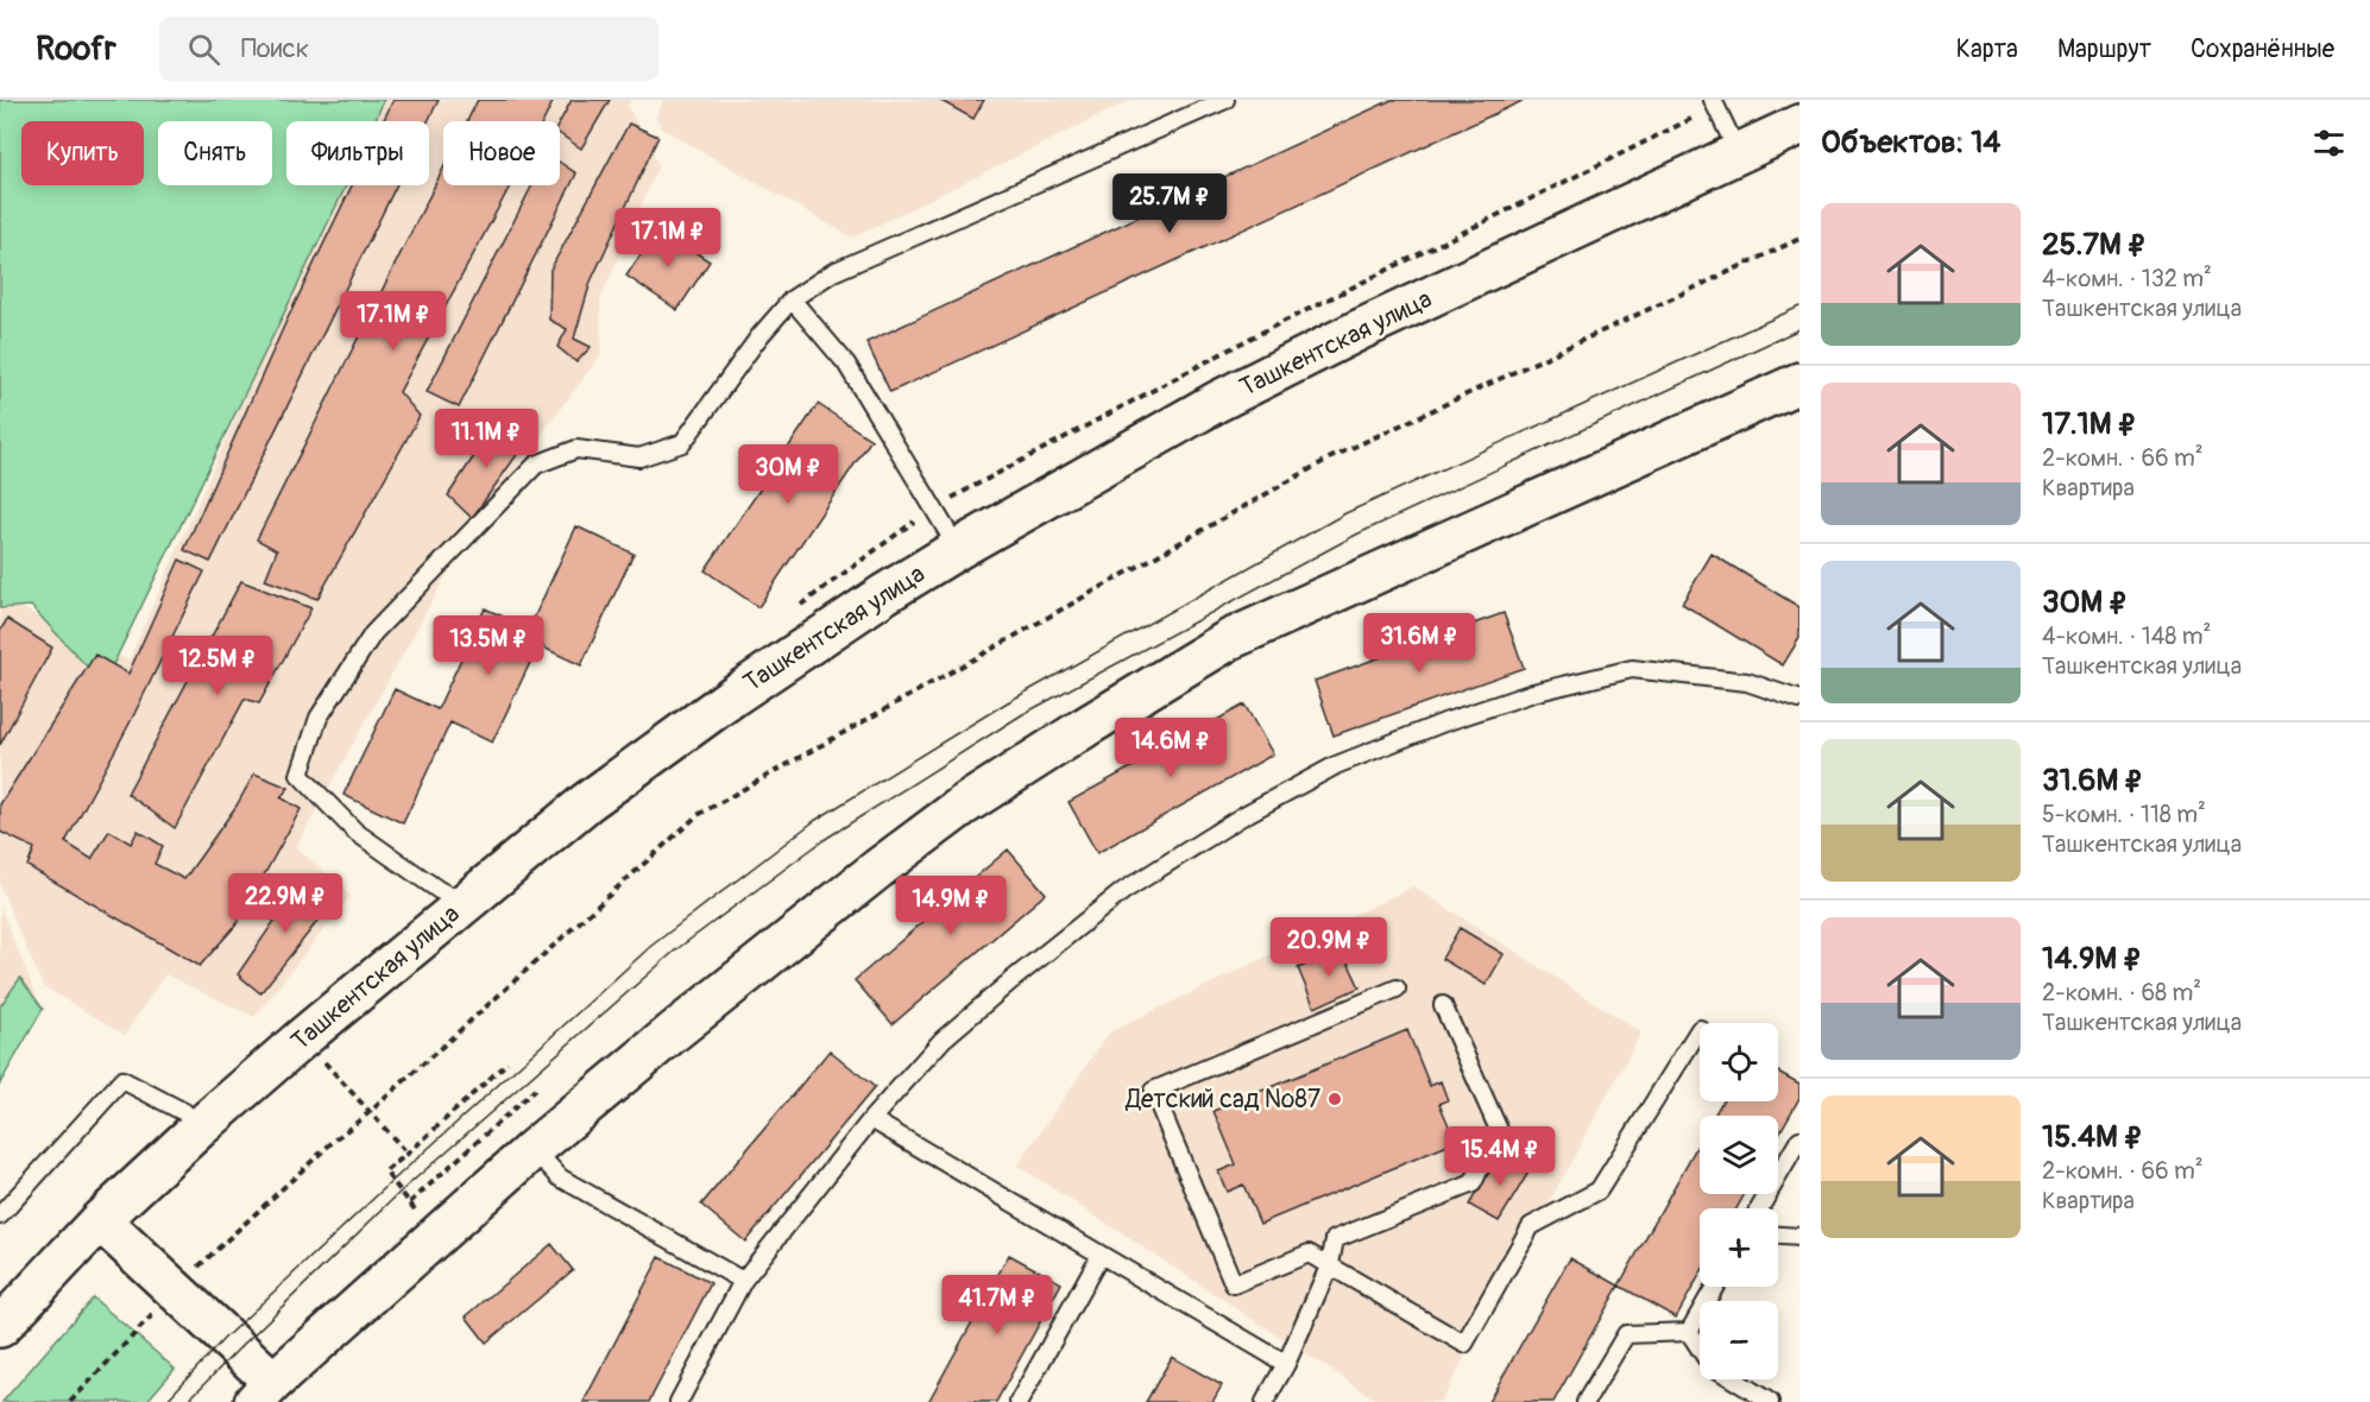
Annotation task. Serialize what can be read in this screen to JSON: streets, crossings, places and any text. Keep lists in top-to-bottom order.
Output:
{
  "streets": {
    "main road": ["Ташкентская улица"]
  },
  "places": ["Детский сад №87"],
  "page": {
    "header": "Roofr",
    "search": "Поиск",
    "nav": ["Карта", "Маршрут", "Сохранённые"],
    "heading": "Объектов: 14",
    "chip": [
      "Купить",
      "Снять",
      "Фильтры",
      "Новое"
    ],
    "price": [
      "25.7M ₽",
      "17.1M ₽",
      "17.1M ₽",
      "11.1M ₽",
      "30M ₽",
      "31.6M ₽",
      "13.5M ₽",
      "12.5M ₽",
      "14.6M ₽",
      "22.9M ₽",
      "14.9M ₽",
      "20.9M ₽",
      "15.4M ₽",
      "41.7M ₽"
    ],
    "list": [
      {
        "name": "25.7M ₽",
        "note": "4-комн. · 132 m² · Ташкентская улица"
      },
      {
        "name": "17.1M ₽",
        "note": "2-комн. · 66 m² · Квартира"
      },
      {
        "name": "30M ₽",
        "note": "4-комн. · 148 m² · Ташкентская улица"
      },
      {
        "name": "31.6M ₽",
        "note": "5-комн. · 118 m² · Ташкентская улица"
      },
      {
        "name": "14.9M ₽",
        "note": "2-комн. · 68 m² · Ташкентская улица"
      },
      {
        "name": "15.4M ₽",
        "note": "2-комн. · 66 m² · Квартира"
      }
    ],
    "map_buttons": ["+", "−"]
  }
}
